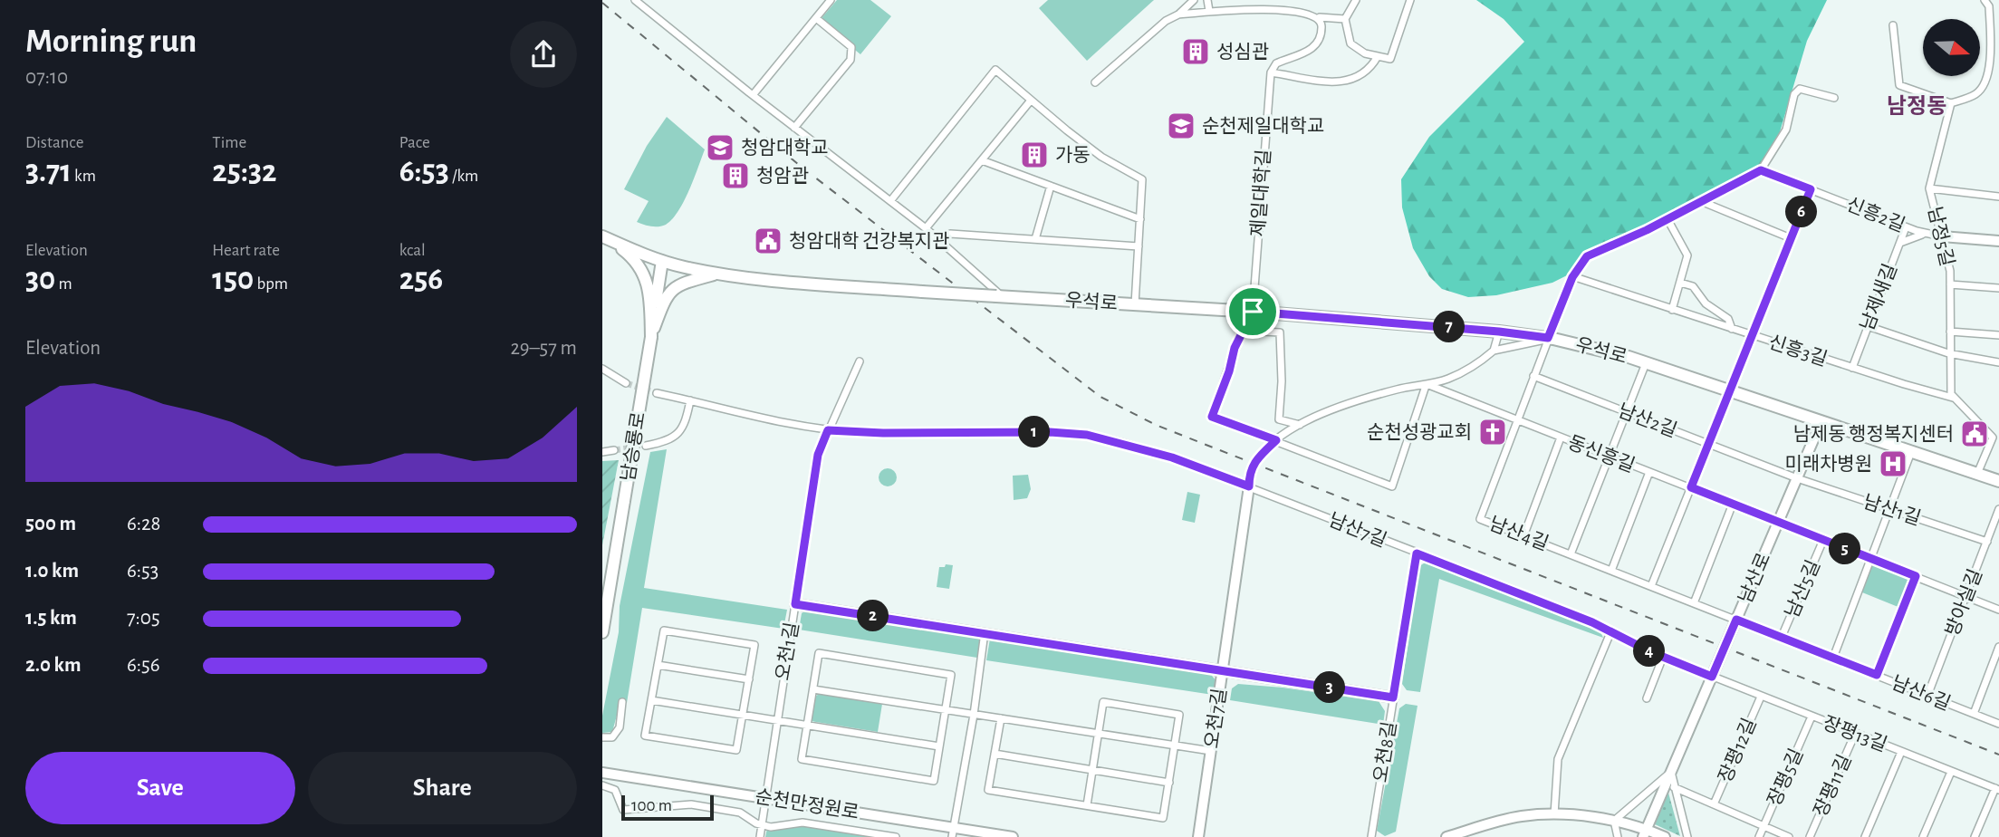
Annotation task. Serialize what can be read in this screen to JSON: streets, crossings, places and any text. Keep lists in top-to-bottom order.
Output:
{
  "streets": {
    "main road": ["우석로", "남승룡로"],
    "street": [
      "제일대학길",
      "신흥2길",
      "남정5길",
      "남제새길",
      "신흥3길",
      "남산2길",
      "동신흥길",
      "남산1길",
      "남산7길",
      "남산4길",
      "남산로",
      "남산5길",
      "방아실길",
      "오천1길",
      "남산6길",
      "오천7길",
      "장평13길",
      "장평12길",
      "오천8길",
      "장평5길",
      "장평11길",
      "순천만정원로"
    ]
  },
  "crossings": [
    ["제일대학길", "우석로"],
    ["신흥2길", "남정5길"],
    ["신흥2길", "남제새길"],
    ["남제새길", "신흥3길"],
    ["우석로", "남산4길"],
    ["우석로", "남산로"],
    ["남산2길", "남산1길"],
    ["남산2길", "남산4길"],
    ["남산2길", "남산로"],
    ["동신흥길", "남산4길"],
    ["동신흥길", "남산로"],
    ["동신흥길", "남산5길"],
    ["동신흥길", "방아실길"],
    ["남산1길", "남산로"],
    ["남산1길", "방아실길"],
    ["남산7길", "남산로"],
    ["남산7길", "오천1길"],
    ["남산7길", "오천7길"],
    ["남산7길", "장평13길"],
    ["남산7길", "오천8길"],
    ["남산4길", "남산로"],
    ["남산4길", "남산6길"],
    ["남산로", "남산6길"],
    ["남산로", "장평13길"],
    ["남산5길", "남산6길"],
    ["방아실길", "남산6길"],
    ["오천1길", "순천만정원로"],
    ["장평13길", "장평12길"],
    ["장평13길", "장평5길"],
    ["장평13길", "장평11길"]
  ],
  "districts": ["남정동"],
  "places": {
    "building": ["성심관", "가동", "청암관"],
    "school or university": ["순천제일대학교", "청암대학교"],
    "public building": ["청암대학 건강복지관", "남제동 행정복지센터"],
    "church": ["순천성광교회"],
    "hospital": ["미래차병원"]
  },
  "scale_bar": "100 m",
  "north": "right",
  "page": {
    "heading": ["Morning run", "07:10"],
    "stats": [
      ["Distance", "3.71 km"],
      ["Time", "25:32"],
      ["Pace", "6:53 /km"],
      ["Elevation", "30 m"],
      ["Heart rate", "150 bpm"],
      ["kcal", "256"]
    ],
    "pins": [
      "6",
      "7",
      "1",
      "5",
      "2",
      "4",
      "3"
    ],
    "chart": ["Elevation", "29–57 m"],
    "list": [
      {
        "name": "500 m",
        "note": "6:28"
      },
      {
        "name": "1.0 km",
        "note": "6:53"
      },
      {
        "name": "1.5 km",
        "note": "7:05"
      },
      {
        "name": "2.0 km",
        "note": "6:56"
      }
    ],
    "buttons": ["Save", "Share"],
    "scale": "100 m"
  }
}
